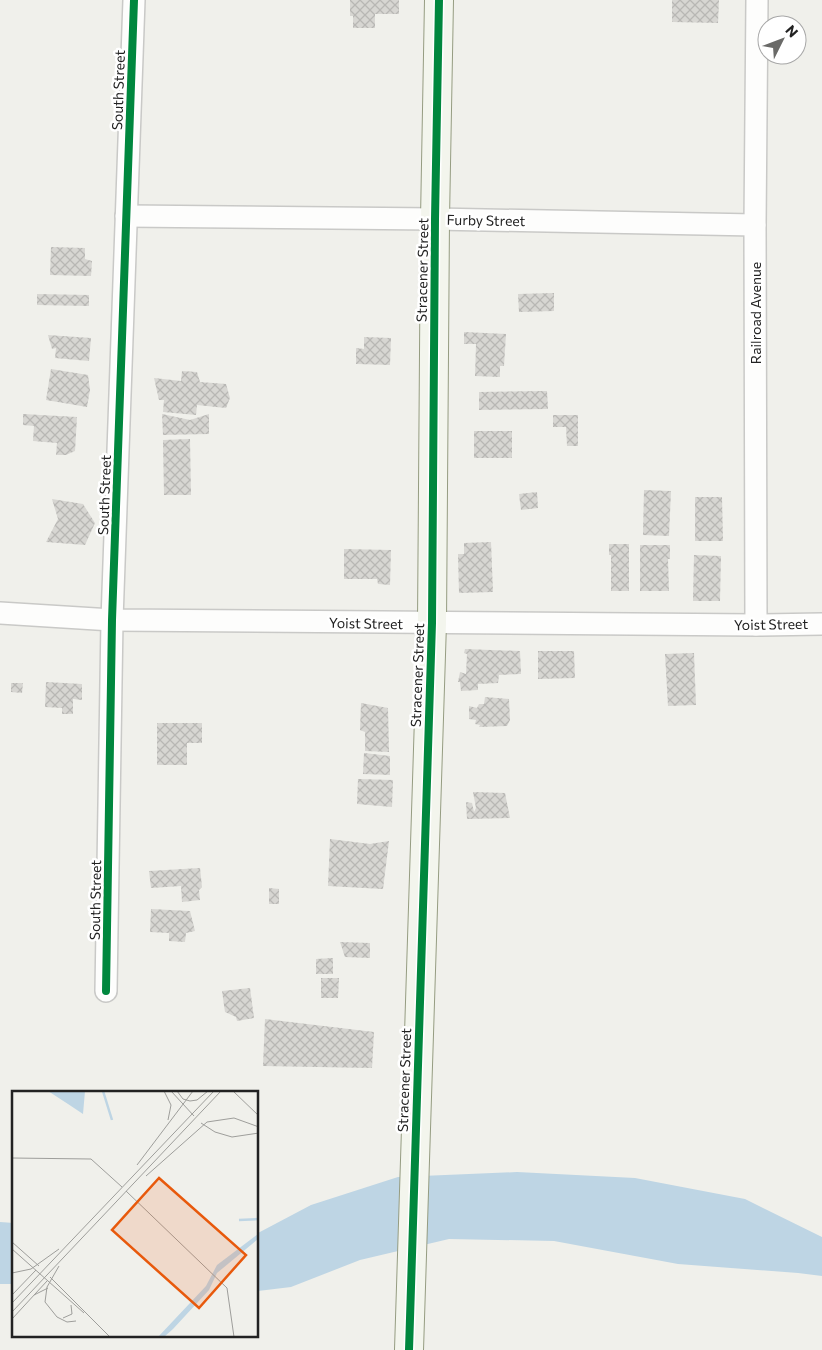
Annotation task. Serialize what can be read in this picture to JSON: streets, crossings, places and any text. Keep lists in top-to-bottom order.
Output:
{
  "streets": {
    "street": [
      "South Street",
      "Furby Street",
      "Stracener Street",
      "Railroad Avenue",
      "Yoist Street"
    ]
  },
  "crossings": [
    ["South Street", "Furby Street"],
    ["South Street", "Yoist Street"],
    ["Furby Street", "Stracener Street"],
    ["Furby Street", "Railroad Avenue"],
    ["Stracener Street", "Yoist Street"],
    ["Railroad Avenue", "Yoist Street"]
  ],
  "north": "top right"
}
